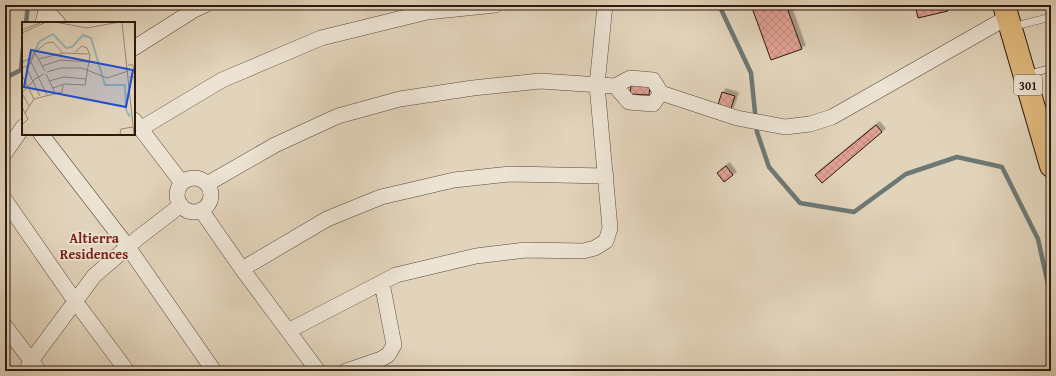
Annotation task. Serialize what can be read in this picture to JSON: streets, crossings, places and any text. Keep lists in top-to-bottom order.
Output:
{
  "streets": {
    "main road": ["301"]
  },
  "districts": ["Altierra Residences"]
}
